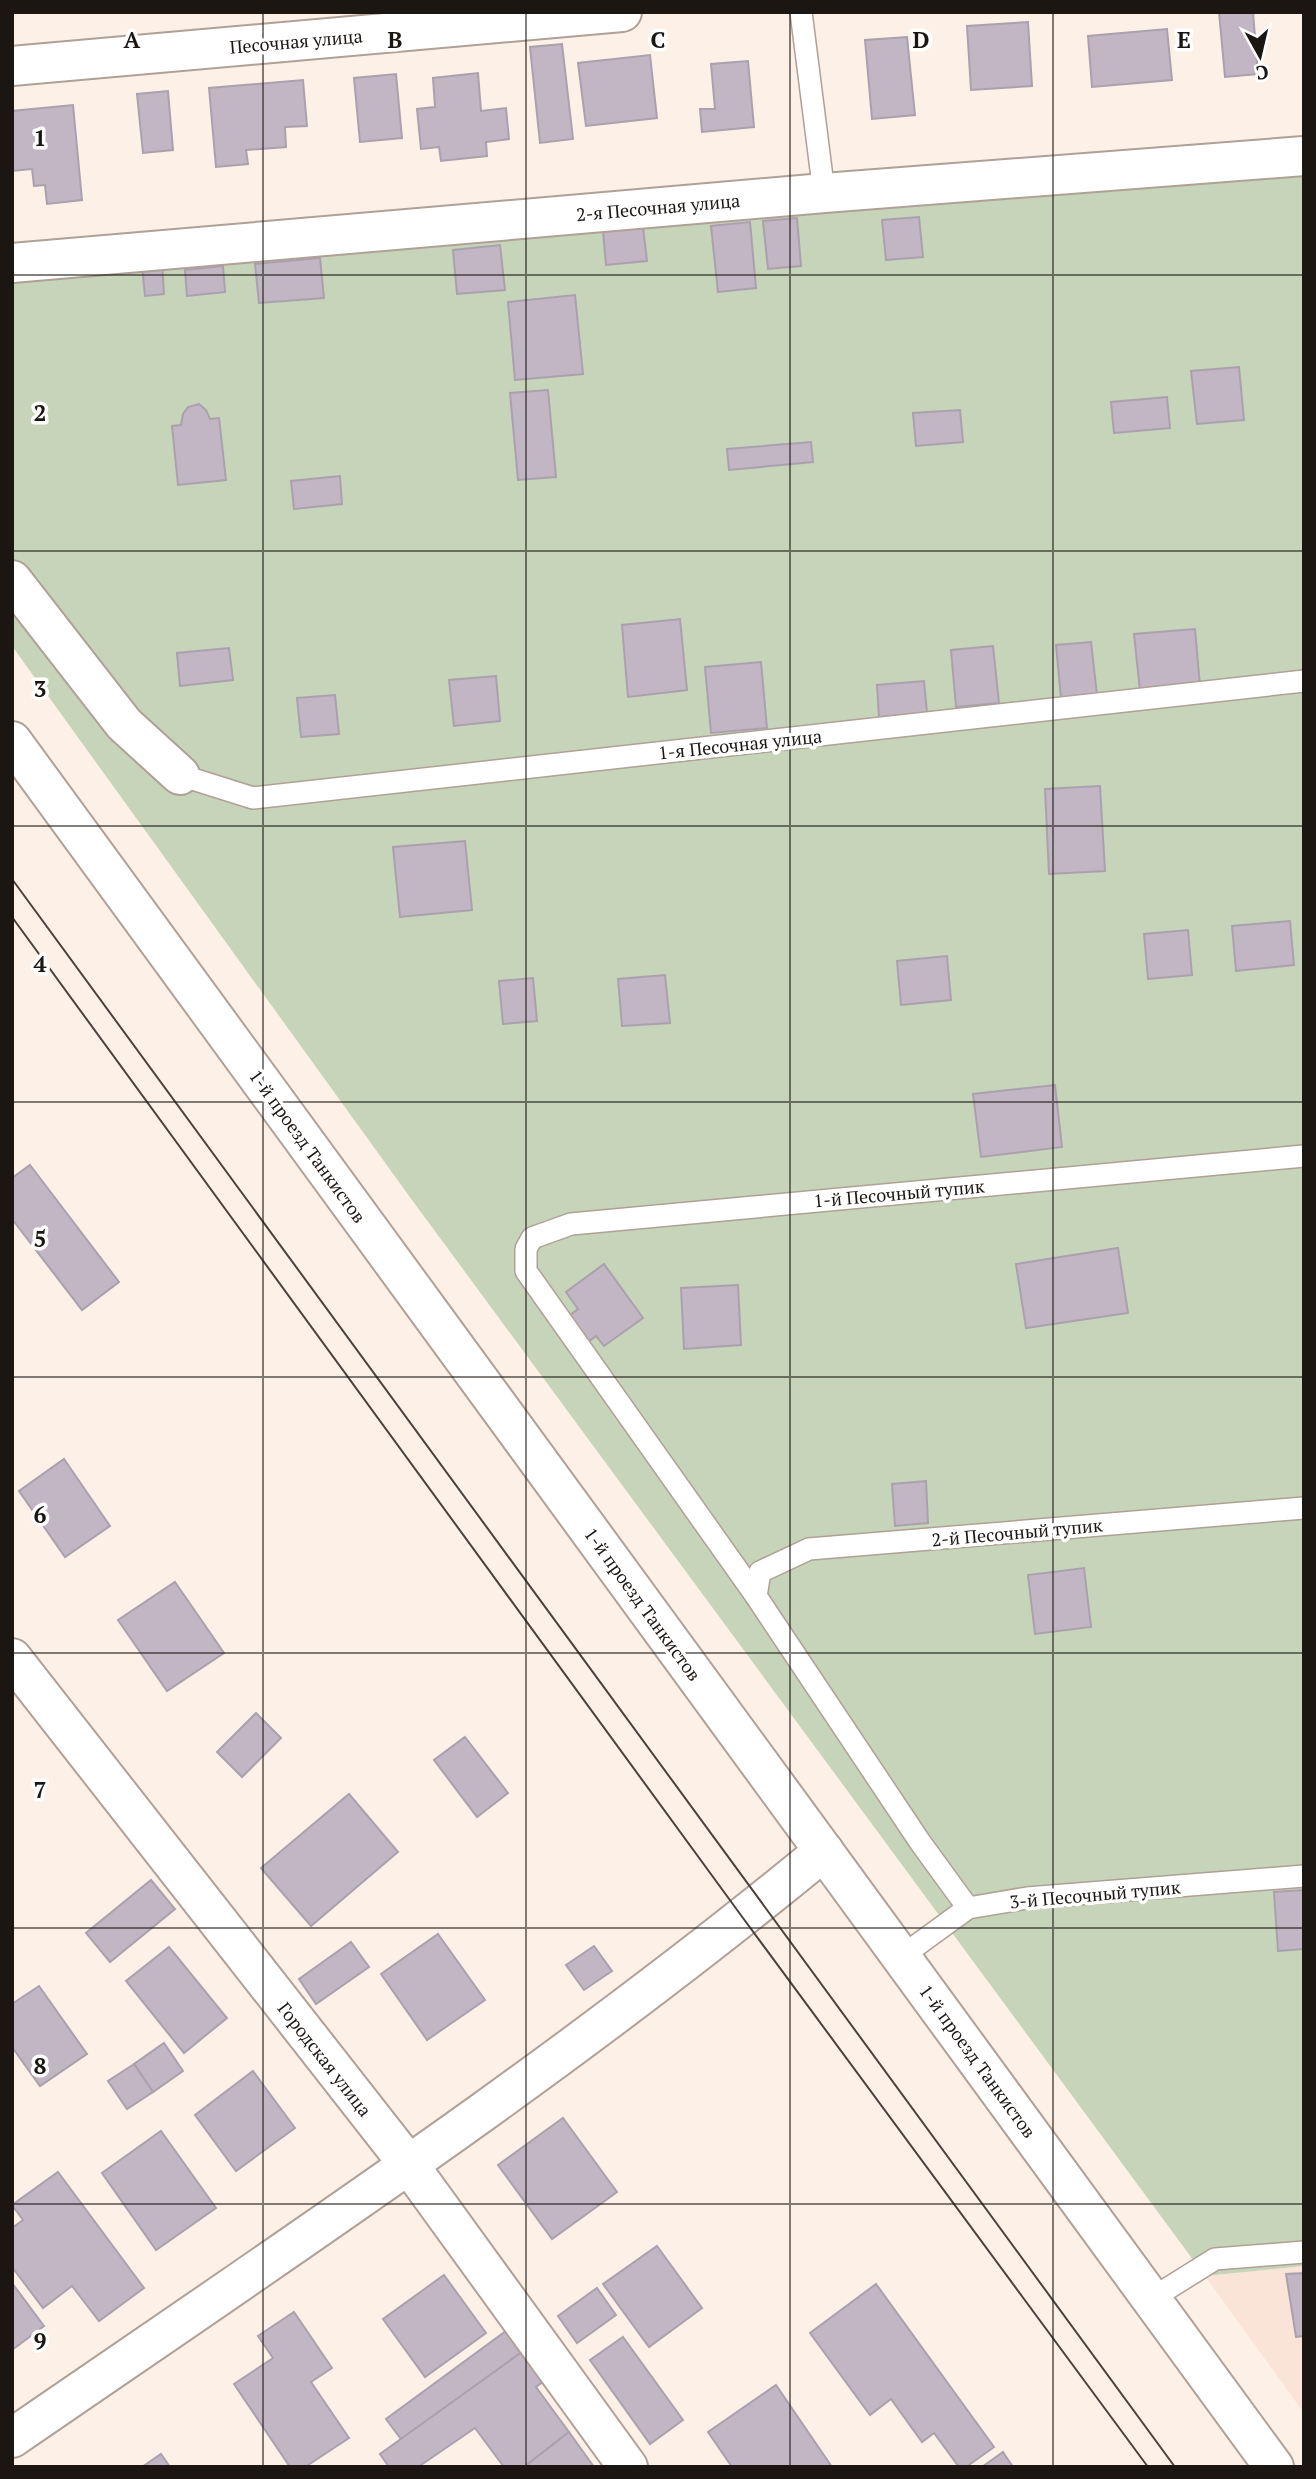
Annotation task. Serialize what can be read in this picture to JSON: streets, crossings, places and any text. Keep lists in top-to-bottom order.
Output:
{
  "streets": {
    "street": [
      "Песочная улица",
      "2-я Песочная улица",
      "1-й проезд Танкистов",
      "Городская улица"
    ],
    "lane": [
      "1-я Песочная улица",
      "1-й Песочный тупик",
      "2-й Песочный тупик",
      "3-й Песочный тупик"
    ]
  },
  "crossings": [
    ["1-й проезд Танкистов", "3-й Песочный тупик"],
    ["1-й Песочный тупик", "2-й Песочный тупик"]
  ],
  "north": "bottom",
  "grid": {
    "columns": [
      "A",
      "B",
      "C",
      "D",
      "E"
    ],
    "rows": [
      "1",
      "2",
      "3",
      "4",
      "5",
      "6",
      "7",
      "8",
      "9"
    ]
  }
}
